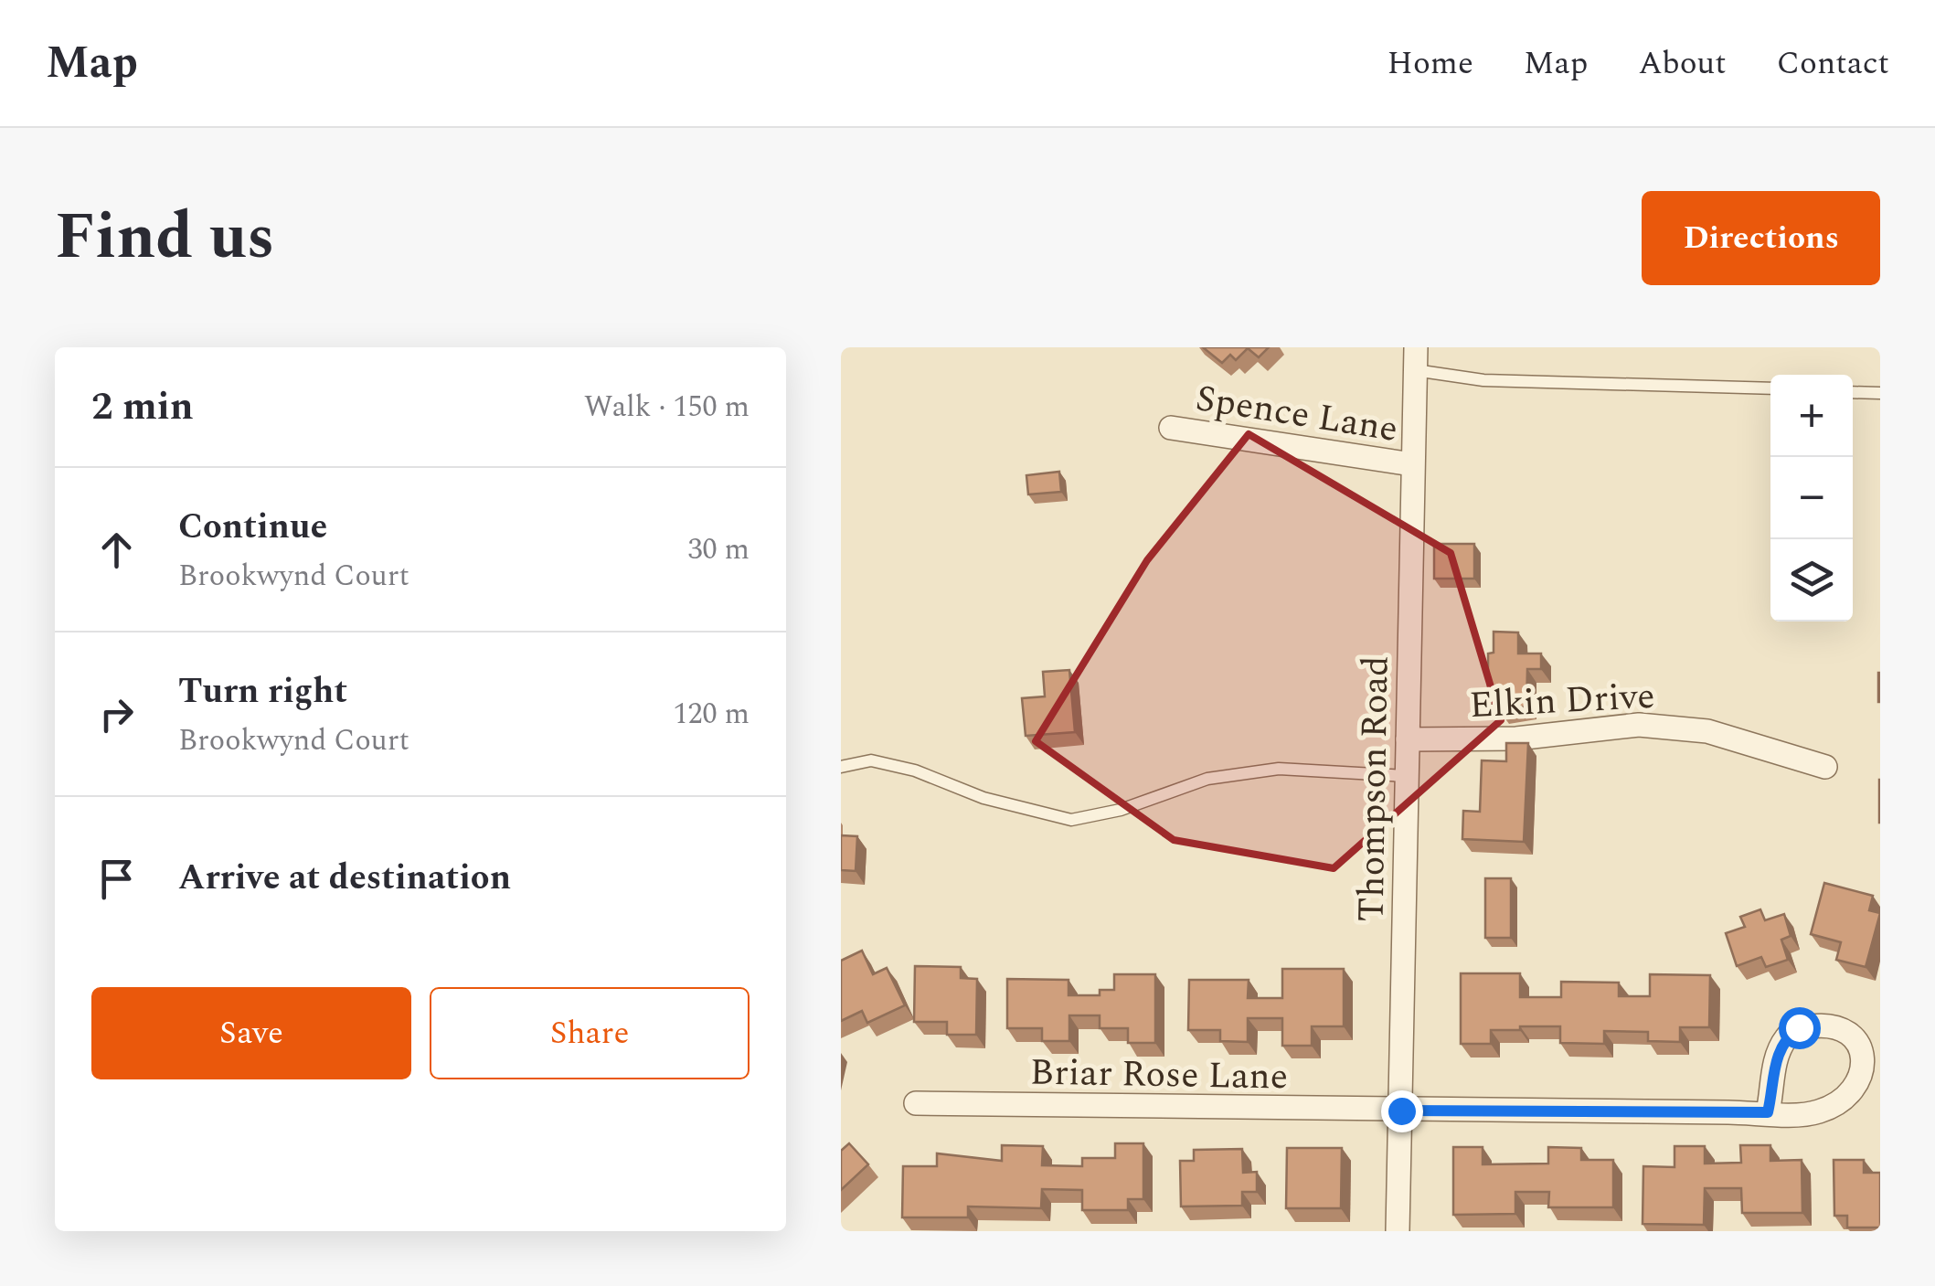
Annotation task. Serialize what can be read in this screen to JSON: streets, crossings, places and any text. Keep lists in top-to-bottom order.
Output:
{
  "streets": {
    "street": [
      "Spence Lane",
      "Elkin Drive",
      "Thompson Road",
      "Briar Rose Lane"
    ]
  },
  "crossings": [
    ["Spence Lane", "Thompson Road"],
    ["Elkin Drive", "Thompson Road"],
    ["Thompson Road", "Briar Rose Lane"]
  ],
  "page": {
    "header": "Map",
    "nav": [
      "Home",
      "Map",
      "About",
      "Contact"
    ],
    "title": "Find us",
    "buttons": [
      "Directions",
      ["Save", "Share"]
    ],
    "heading": ["2 min", "Walk · 150 m"],
    "map_buttons": ["+", "−"],
    "list": [
      ["Continue", "Brookwynd Court", "30 m"],
      ["Turn right", "Brookwynd Court", "120 m"],
      "Arrive at destination"
    ]
  }
}
